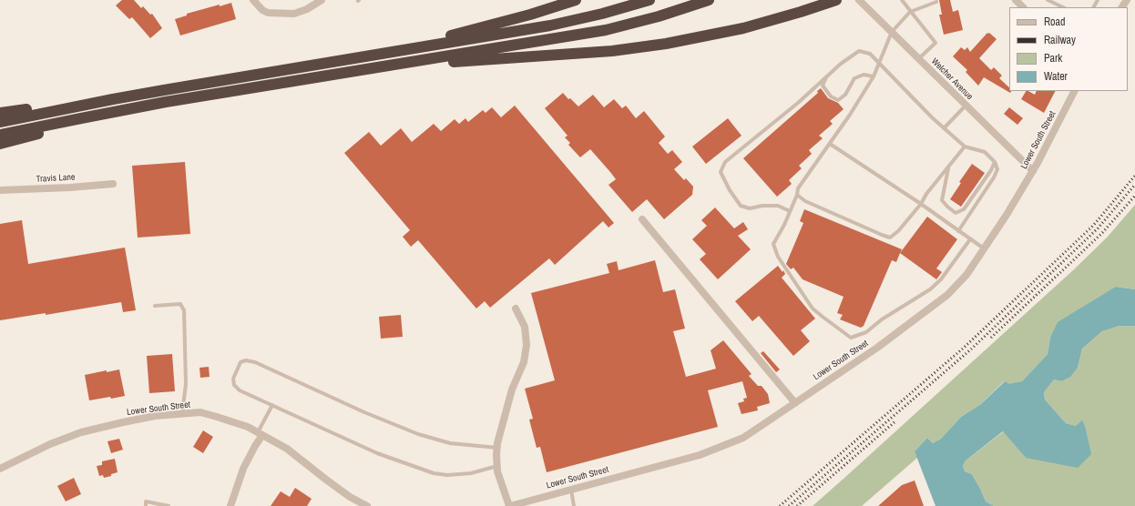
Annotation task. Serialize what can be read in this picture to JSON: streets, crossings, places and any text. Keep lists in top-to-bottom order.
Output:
{
  "streets": {
    "street": ["Welcher Avenue", "Lower South Street", "Travis Lane"]
  },
  "crossings": [
    ["Welcher Avenue", "Lower South Street"]
  ],
  "legend": [
    "Road",
    "Railway",
    "Park",
    "Water"
  ]
}
